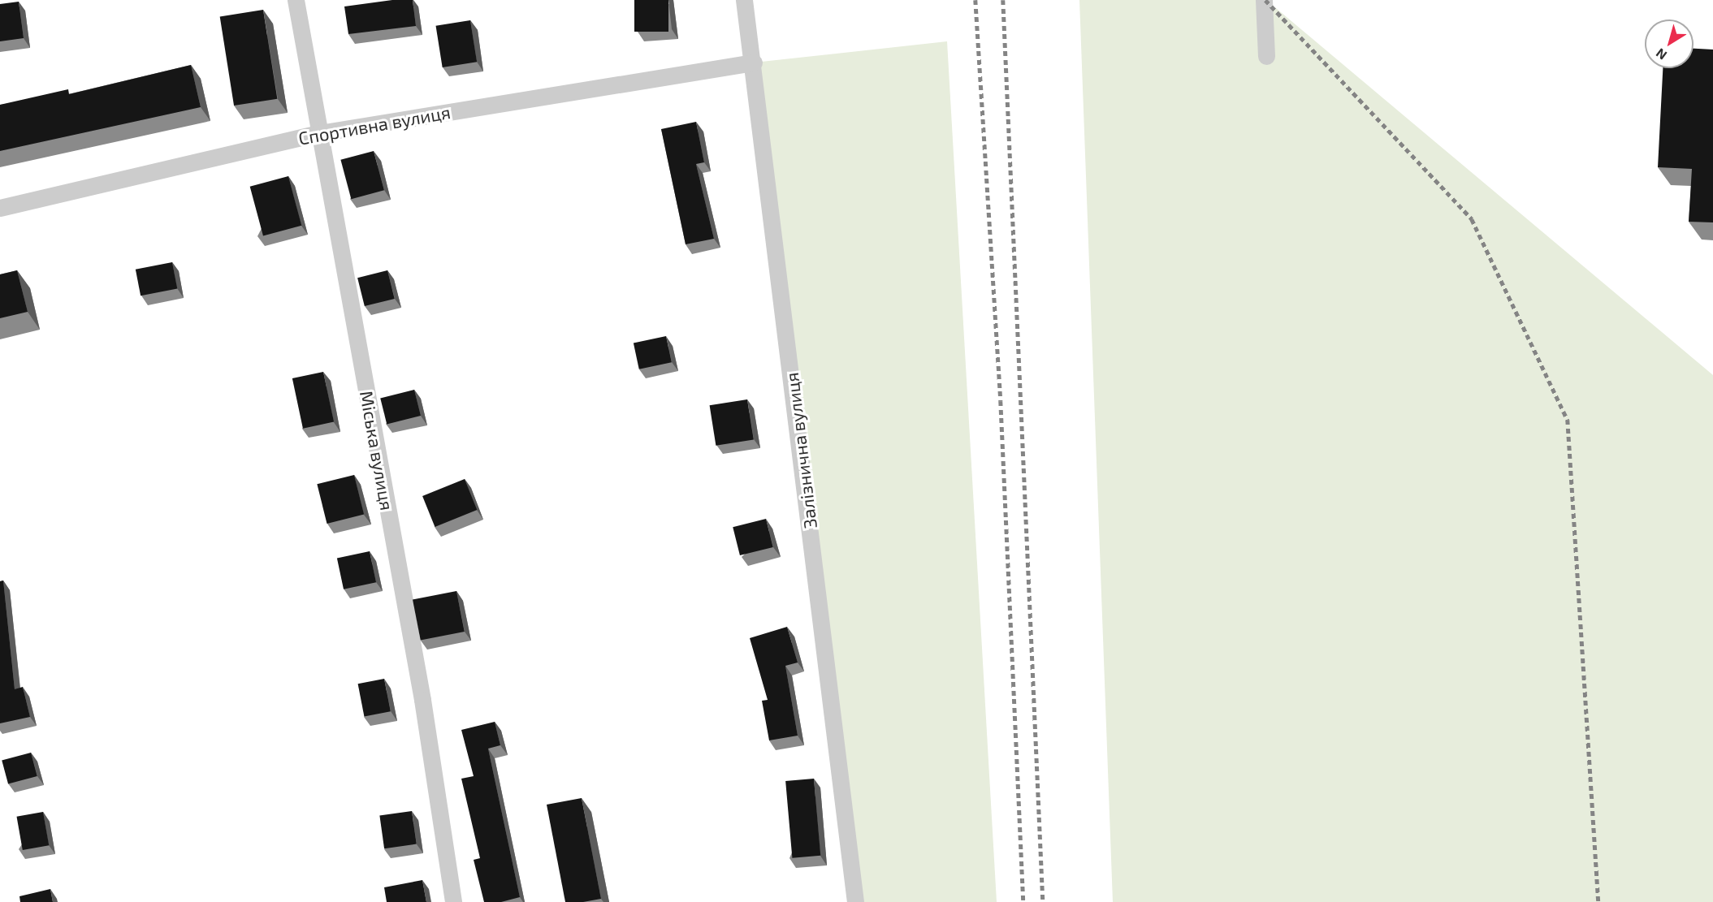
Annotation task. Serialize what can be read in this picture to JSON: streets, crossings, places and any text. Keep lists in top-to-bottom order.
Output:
{
  "streets": {
    "street": ["Спортивна вулиця", "Міська вулиця", "Залізнична вулиця"]
  },
  "crossings": [
    ["Спортивна вулиця", "Міська вулиця"],
    ["Спортивна вулиця", "Залізнична вулиця"]
  ],
  "north": "bottom left"
}
